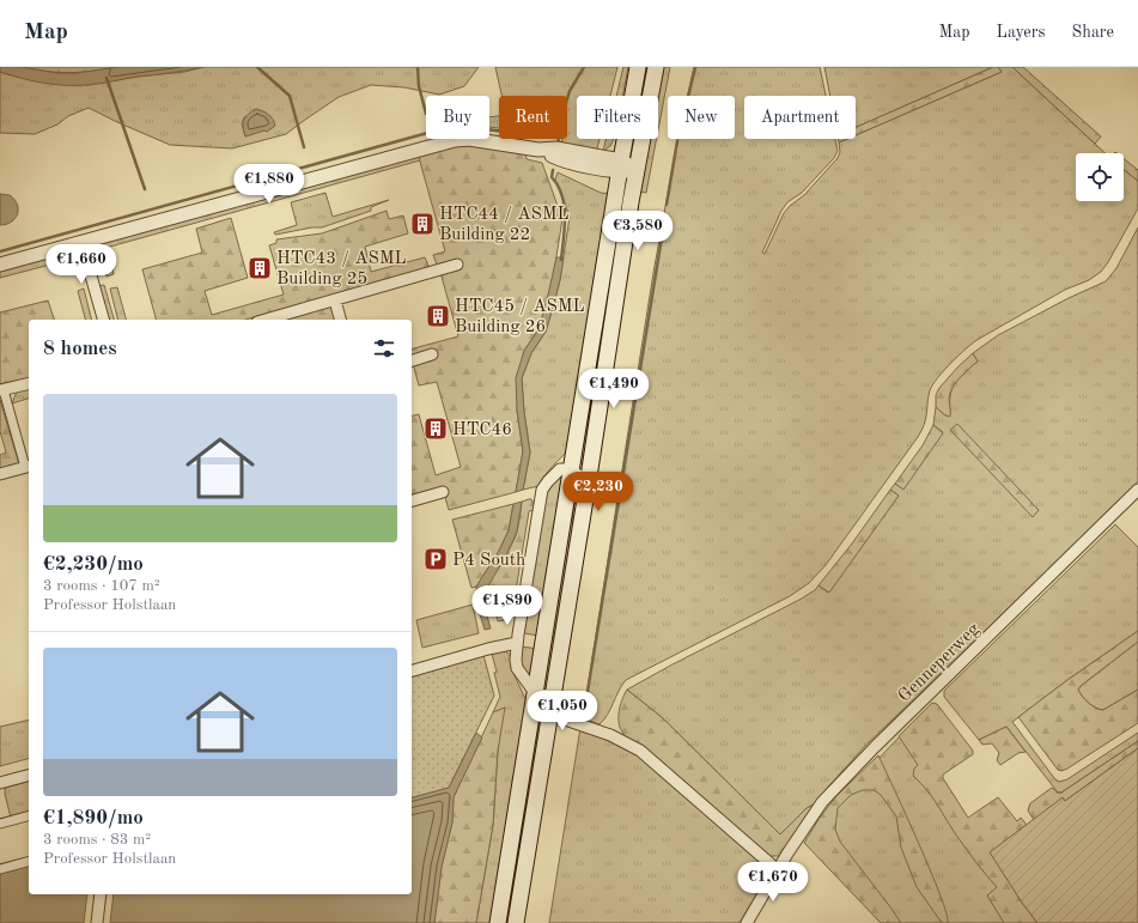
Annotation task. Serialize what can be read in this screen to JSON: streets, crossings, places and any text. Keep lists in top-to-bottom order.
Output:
{
  "streets": {
    "street": ["Genneperweg"]
  },
  "places": {
    "building": [
      "HTC44 / ASML Building 22",
      "HTC43 / ASML Building 25",
      "HTC45 / ASML Building 26",
      "HTC46"
    ],
    "parking": ["P4 South"]
  },
  "page": {
    "header": "Map",
    "nav": ["Map", "Layers", "Share"],
    "chip": [
      "Buy",
      "Rent",
      "Filters",
      "New",
      "Apartment"
    ],
    "price": [
      "€1,880",
      "€3,580",
      "€1,660",
      "€1,490",
      "€2,230",
      "€1,890",
      "€1,050",
      "€1,670"
    ],
    "heading": "8 homes",
    "list": [
      {
        "name": "€2,230/mo",
        "note": "3 rooms · 107 m² · Professor Holstlaan"
      },
      {
        "name": "€1,890/mo",
        "note": "3 rooms · 83 m² · Professor Holstlaan"
      }
    ]
  }
}
